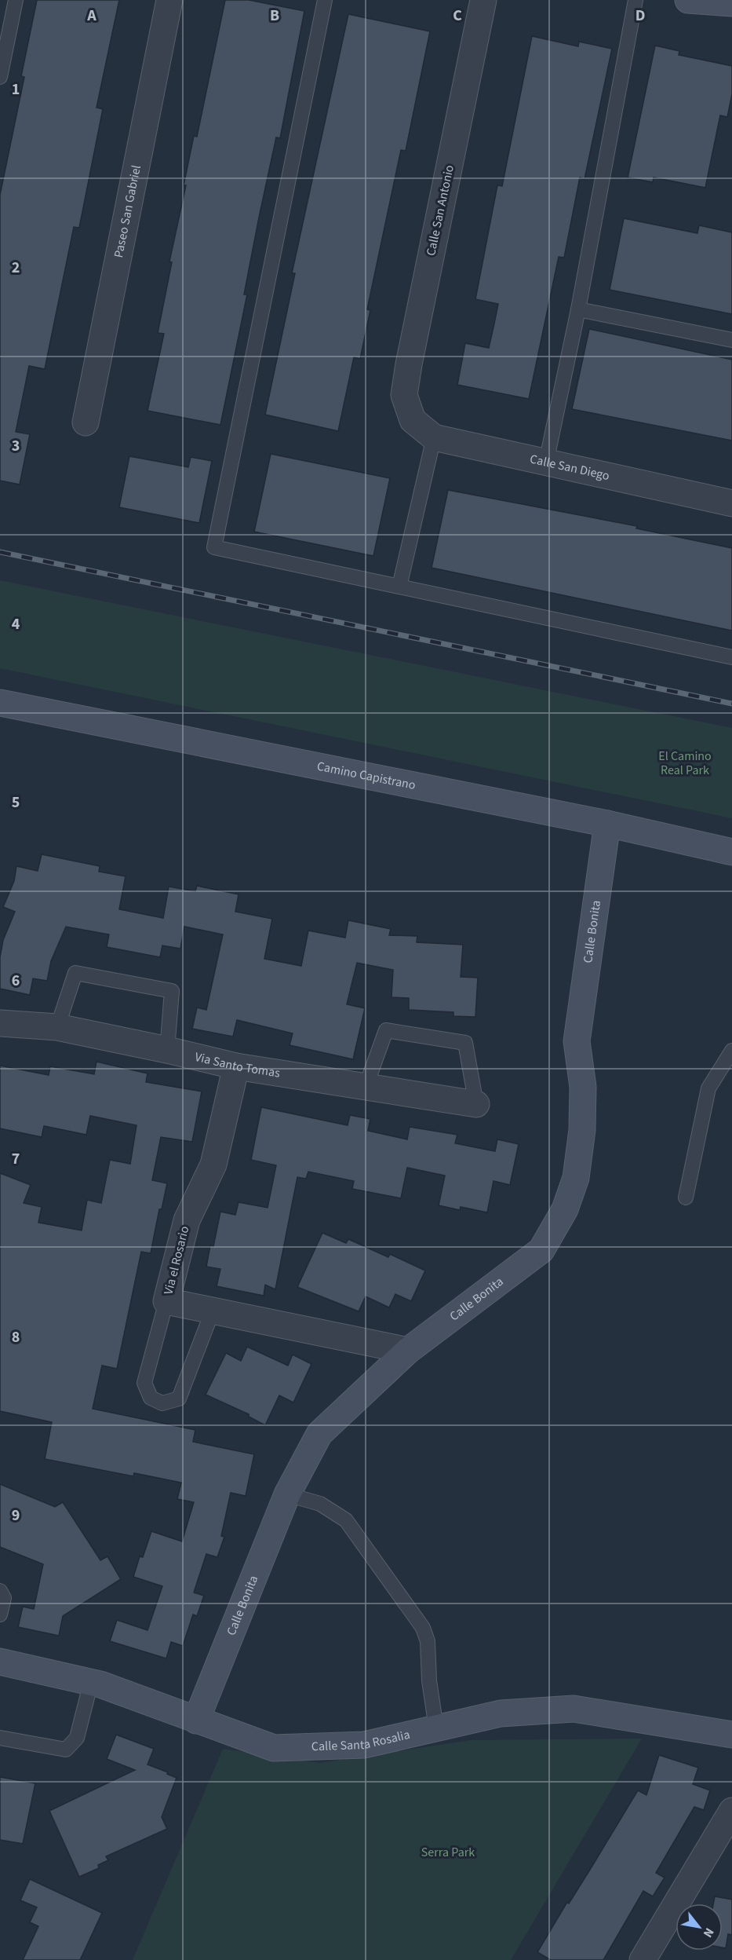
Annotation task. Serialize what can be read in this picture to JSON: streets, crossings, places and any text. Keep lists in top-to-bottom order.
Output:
{
  "streets": {
    "street": [
      "Calle San Antonio",
      "Paseo San Gabriel",
      "Calle San Diego",
      "Camino Capistrano",
      "Calle Bonita",
      "Via Santo Tomas",
      "Via el Rosario",
      "Calle Santa Rosalia"
    ]
  },
  "crossings": [
    ["Calle San Antonio", "Calle San Diego"],
    ["Camino Capistrano", "Calle Bonita"],
    ["Calle Bonita", "Via el Rosario"],
    ["Calle Bonita", "Calle Santa Rosalia"],
    ["Via Santo Tomas", "Via el Rosario"]
  ],
  "parks": ["El Camino Real Park", "Serra Park"],
  "north": "bottom right",
  "grid": {
    "columns": [
      "A",
      "B",
      "C",
      "D"
    ],
    "rows": [
      "1",
      "2",
      "3",
      "4",
      "5",
      "6",
      "7",
      "8",
      "9"
    ]
  }
}
